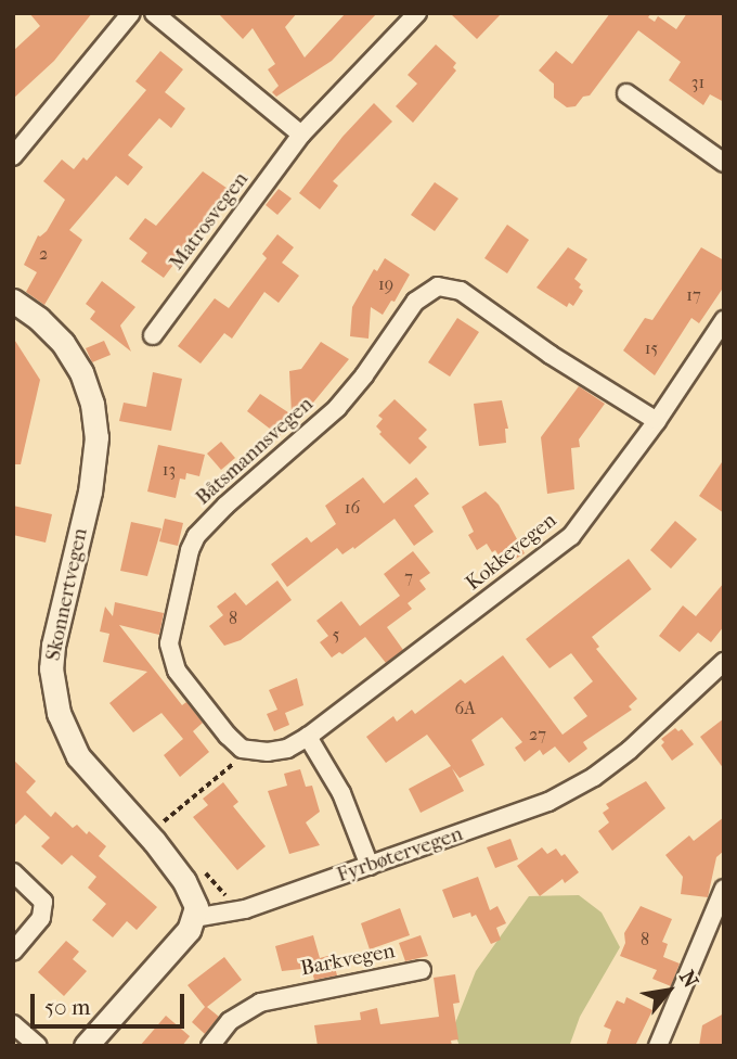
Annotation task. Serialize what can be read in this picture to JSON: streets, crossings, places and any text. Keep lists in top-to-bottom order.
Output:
{
  "streets": {
    "street": [
      "Matrosvegen",
      "Båtsmannsvegen",
      "Kokkevegen",
      "Skonnertvegen",
      "Fyrbøtervegen",
      "Barkvegen"
    ]
  },
  "crossings": [
    ["Båtsmannsvegen", "Kokkevegen"],
    ["Skonnertvegen", "Fyrbøtervegen"]
  ],
  "house_numbers": [
    "31",
    "2",
    "19",
    "17",
    "15",
    "13",
    "16",
    "7",
    "8",
    "5",
    "6A",
    "27",
    "8"
  ],
  "scale_bar": "50 m",
  "north": "top right"
}
